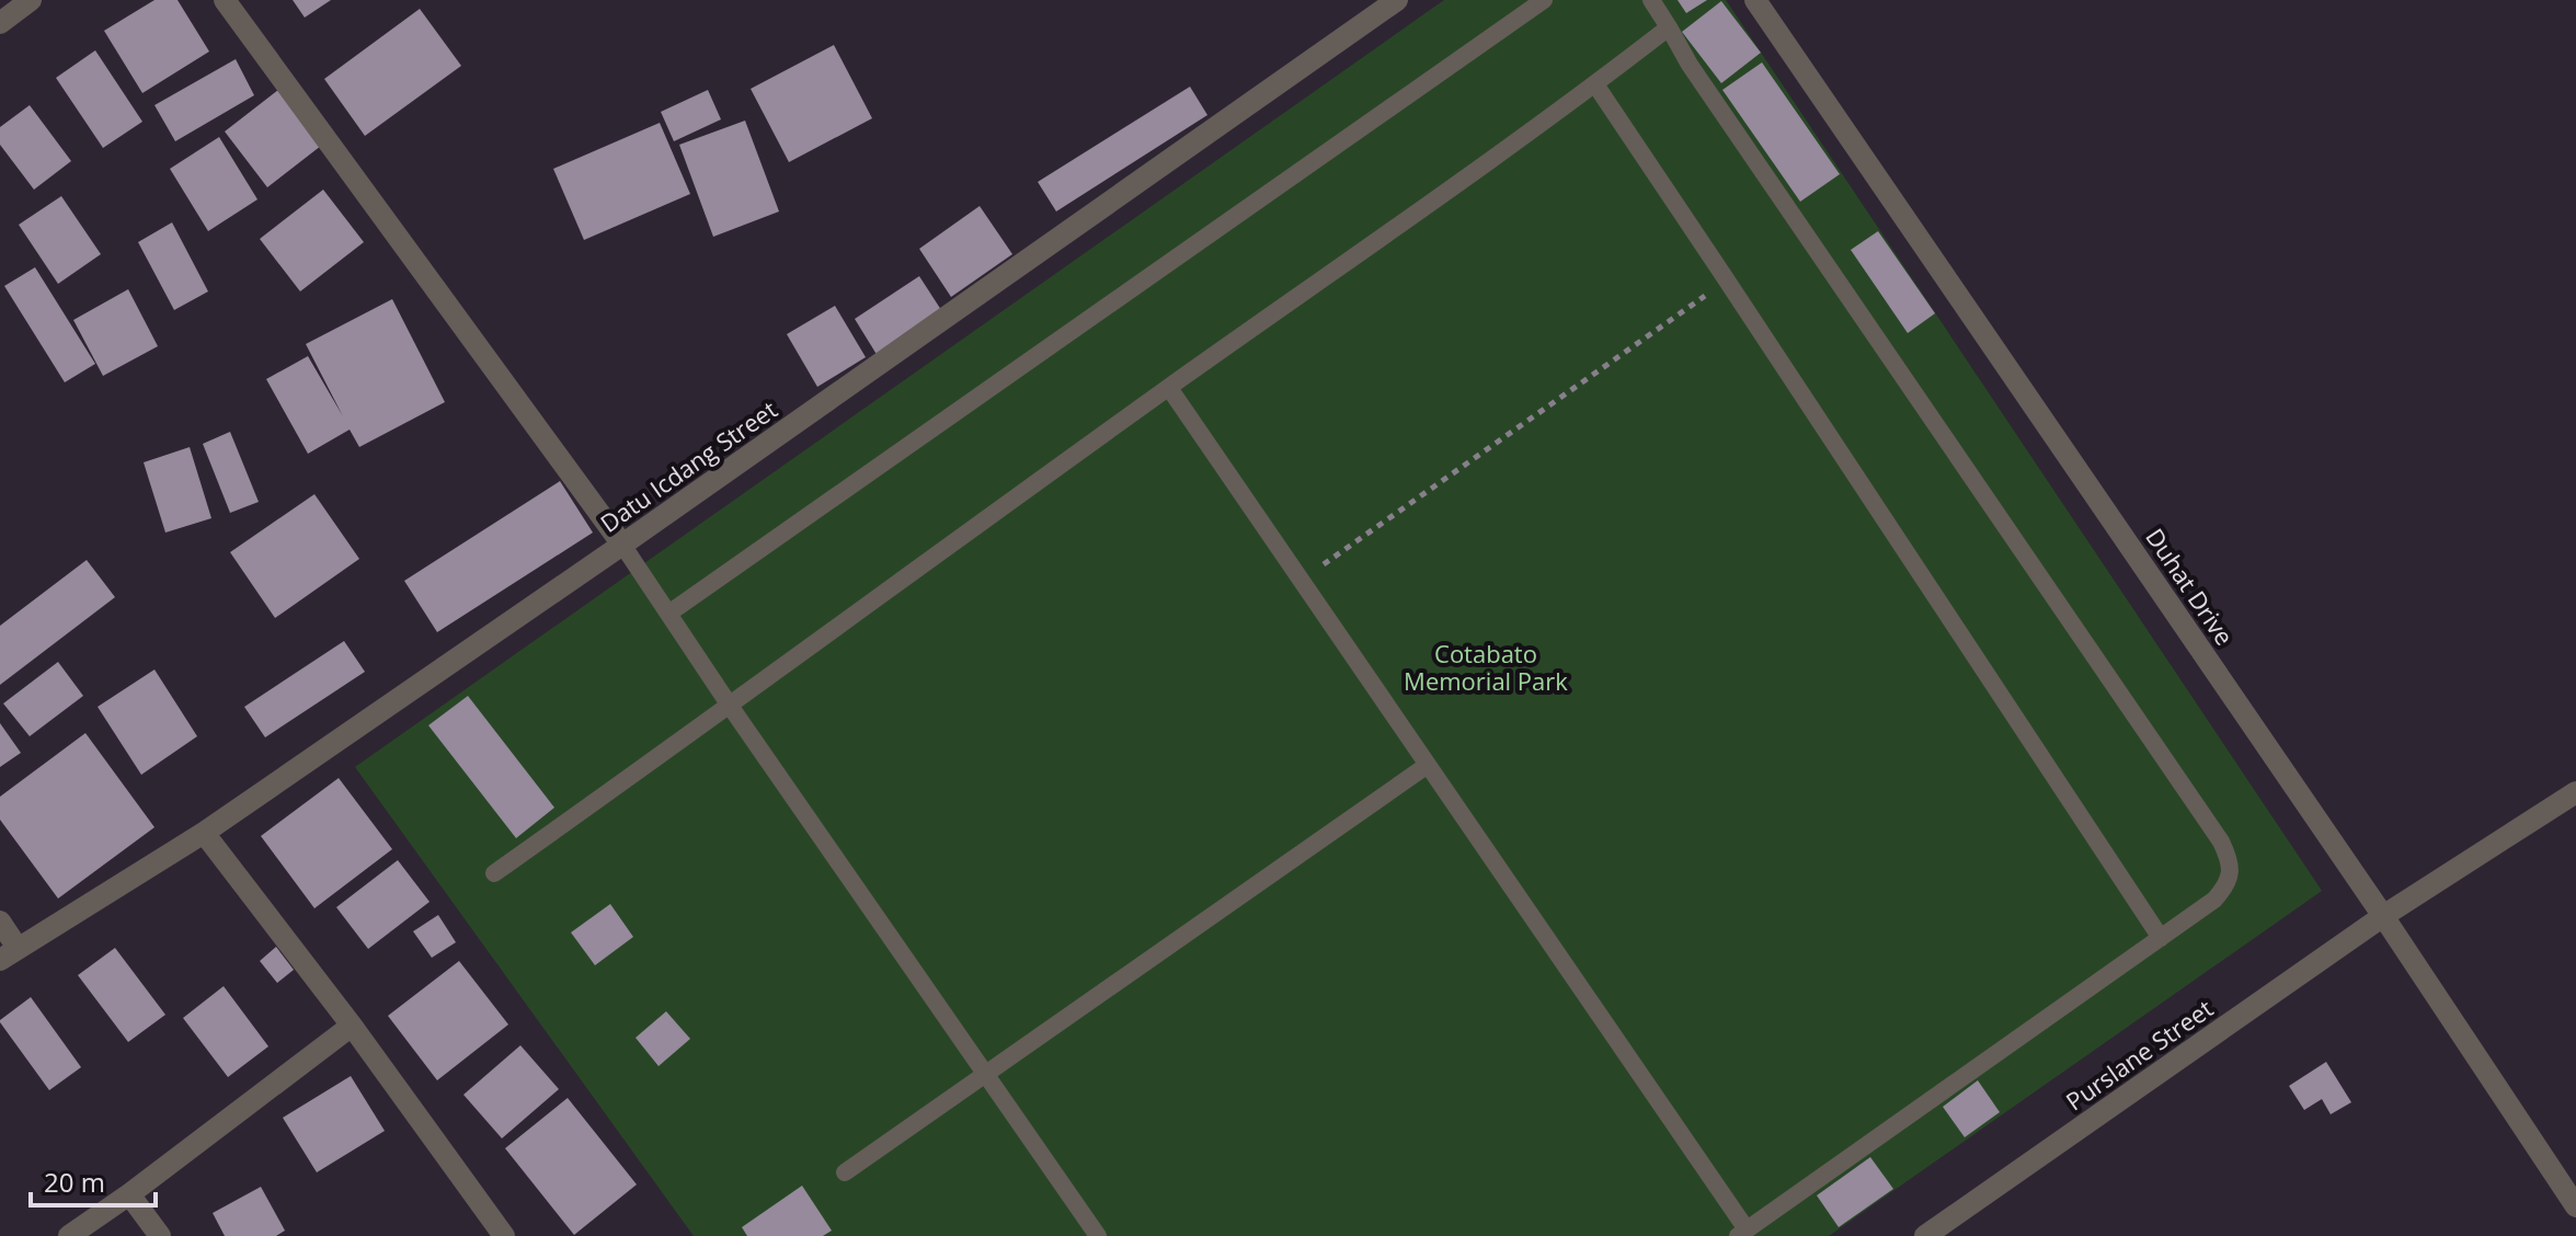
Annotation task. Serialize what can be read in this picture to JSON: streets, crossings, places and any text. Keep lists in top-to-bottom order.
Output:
{
  "streets": {
    "street": ["Datu Icdang Street", "Duhat Drive", "Purslane Street"]
  },
  "crossings": [
    ["Duhat Drive", "Purslane Street"]
  ],
  "parks": ["Cotabato Memorial Park"],
  "scale_bar": "20 m"
}
